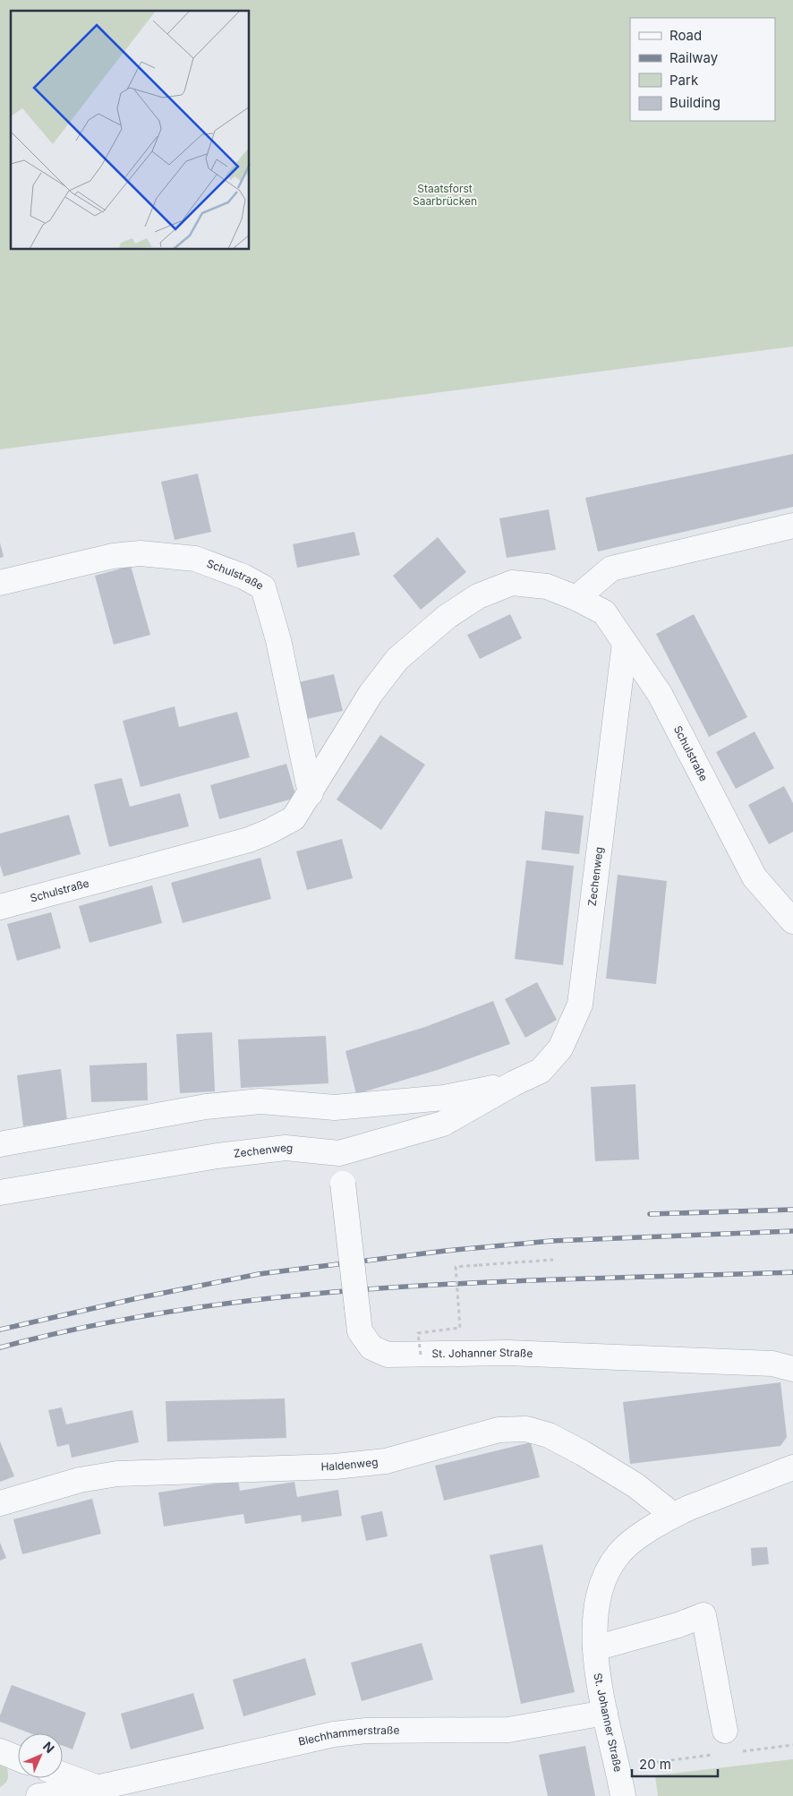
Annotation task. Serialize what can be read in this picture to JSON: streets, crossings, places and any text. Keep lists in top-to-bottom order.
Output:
{
  "streets": {
    "street": [
      "Schulstraße",
      "Zechenweg",
      "St. Johanner Straße",
      "Haldenweg",
      "Blechhammerstraße"
    ]
  },
  "crossings": [
    ["Schulstraße", "Zechenweg"],
    ["Zechenweg", "St. Johanner Straße"],
    ["St. Johanner Straße", "Haldenweg"],
    ["St. Johanner Straße", "Blechhammerstraße"]
  ],
  "parks": ["Staatsforst Saarbrücken"],
  "legend": [
    "Road",
    "Railway",
    "Park",
    "Building"
  ],
  "scale_bar": "20 m",
  "north": "top right"
}
